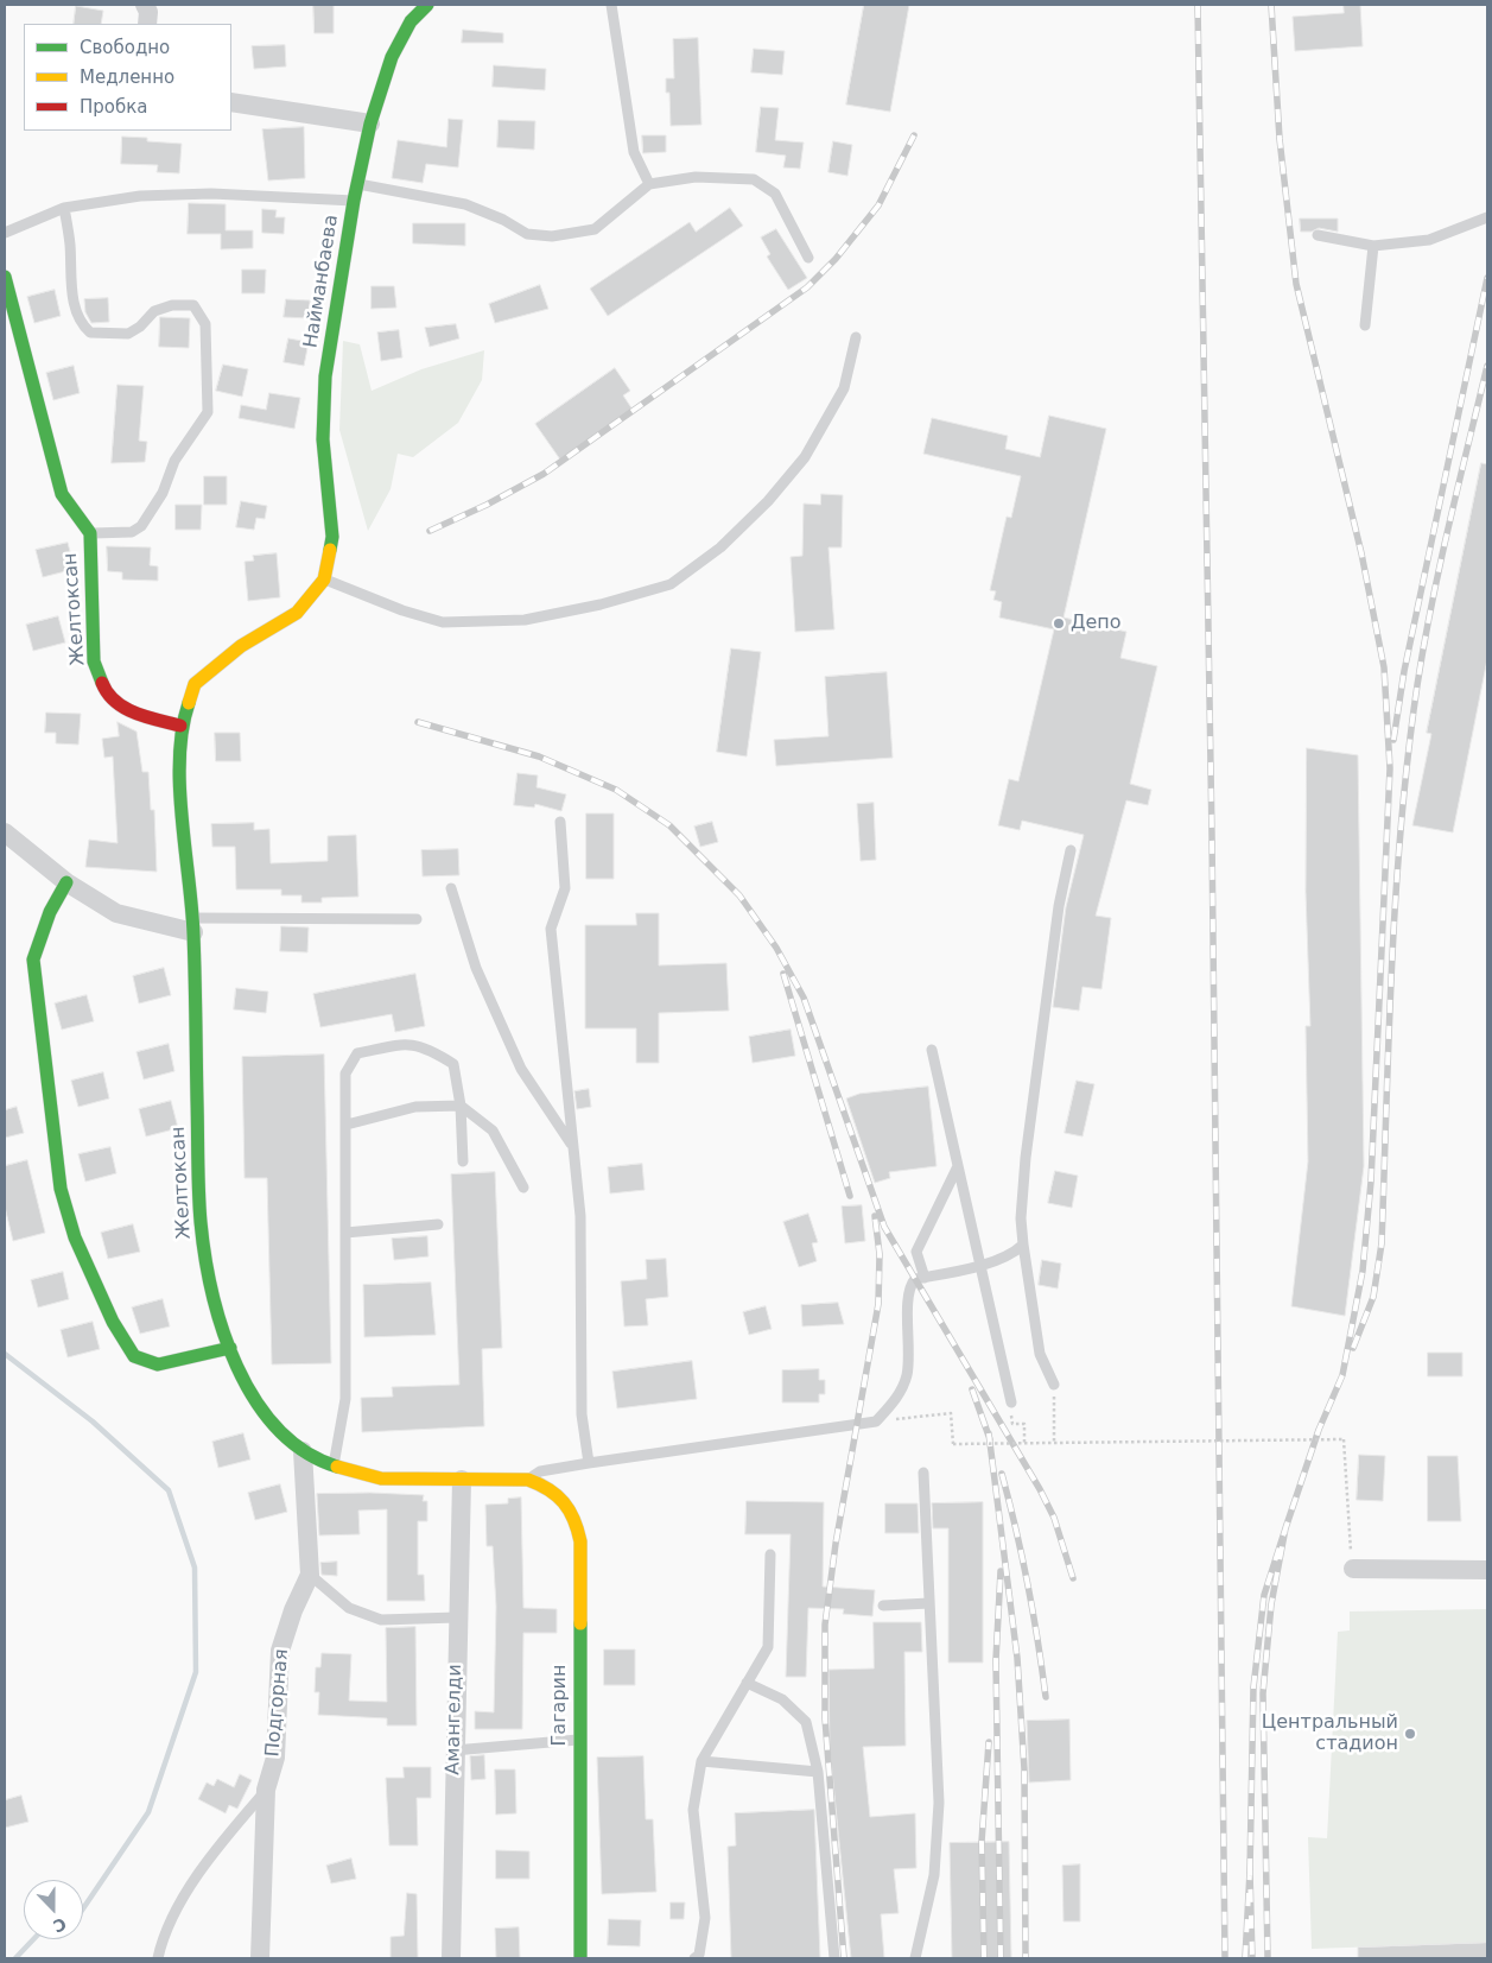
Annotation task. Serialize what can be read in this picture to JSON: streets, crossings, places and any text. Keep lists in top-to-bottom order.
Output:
{
  "streets": {
    "main road": ["Найманбаева", "Желтоксан", "Гагарин"],
    "street": ["Подгорная", "Амангелди"]
  },
  "crossings": [
    ["Найманбаева", "Желтоксан"],
    ["Желтоксан", "Подгорная"],
    ["Желтоксан", "Гагарин"],
    ["Желтоксан", "Амангелди"]
  ],
  "places": ["Депо", "Центральный стадион"],
  "legend": ["Свободно", "Медленно", "Пробка"],
  "north": "bottom"
}
